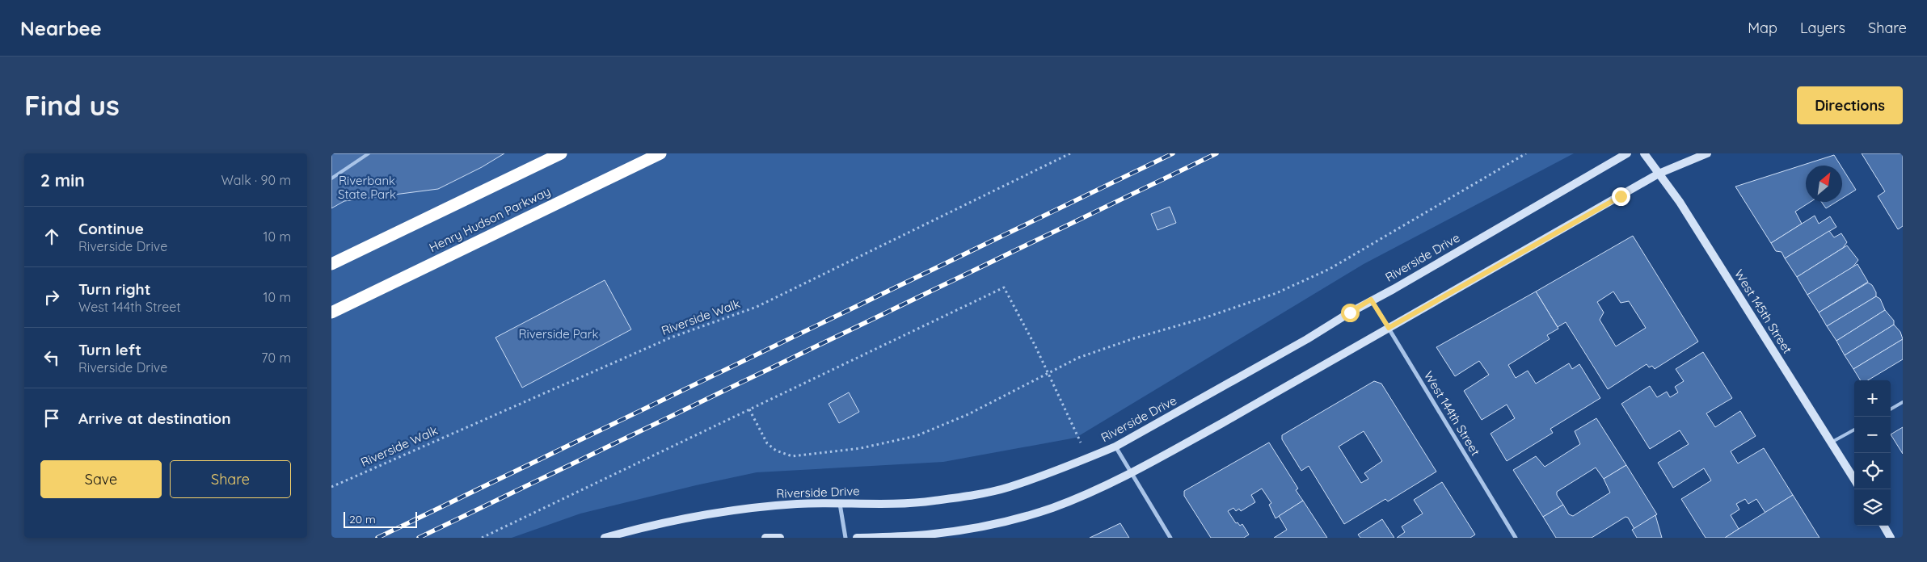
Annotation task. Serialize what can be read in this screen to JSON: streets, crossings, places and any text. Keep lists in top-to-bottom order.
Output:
{
  "streets": {
    "highway": ["Henry Hudson Parkway"],
    "main road": ["Riverside Drive", "West 145th Street"],
    "street": ["West 144th Street"],
    "path": ["Riverside Walk"]
  },
  "crossings": [
    ["Riverside Drive", "West 144th Street"]
  ],
  "parks": ["Riverbank State Park", "Riverside Park"],
  "scale_bar": "20 m",
  "north": "top right",
  "page": {
    "header": "Nearbee",
    "nav": ["Map", "Layers", "Share"],
    "buttons": [
      "Directions",
      ["Save", "Share"]
    ],
    "title": "Find us",
    "heading": ["2 min", "Walk · 90 m"],
    "list": [
      ["Continue", "Riverside Drive", "10 m"],
      ["Turn right", "West 144th Street", "10 m"],
      ["Turn left", "Riverside Drive", "70 m"],
      "Arrive at destination"
    ],
    "map_buttons": ["+", "−"],
    "scale": "20 m"
  }
}
